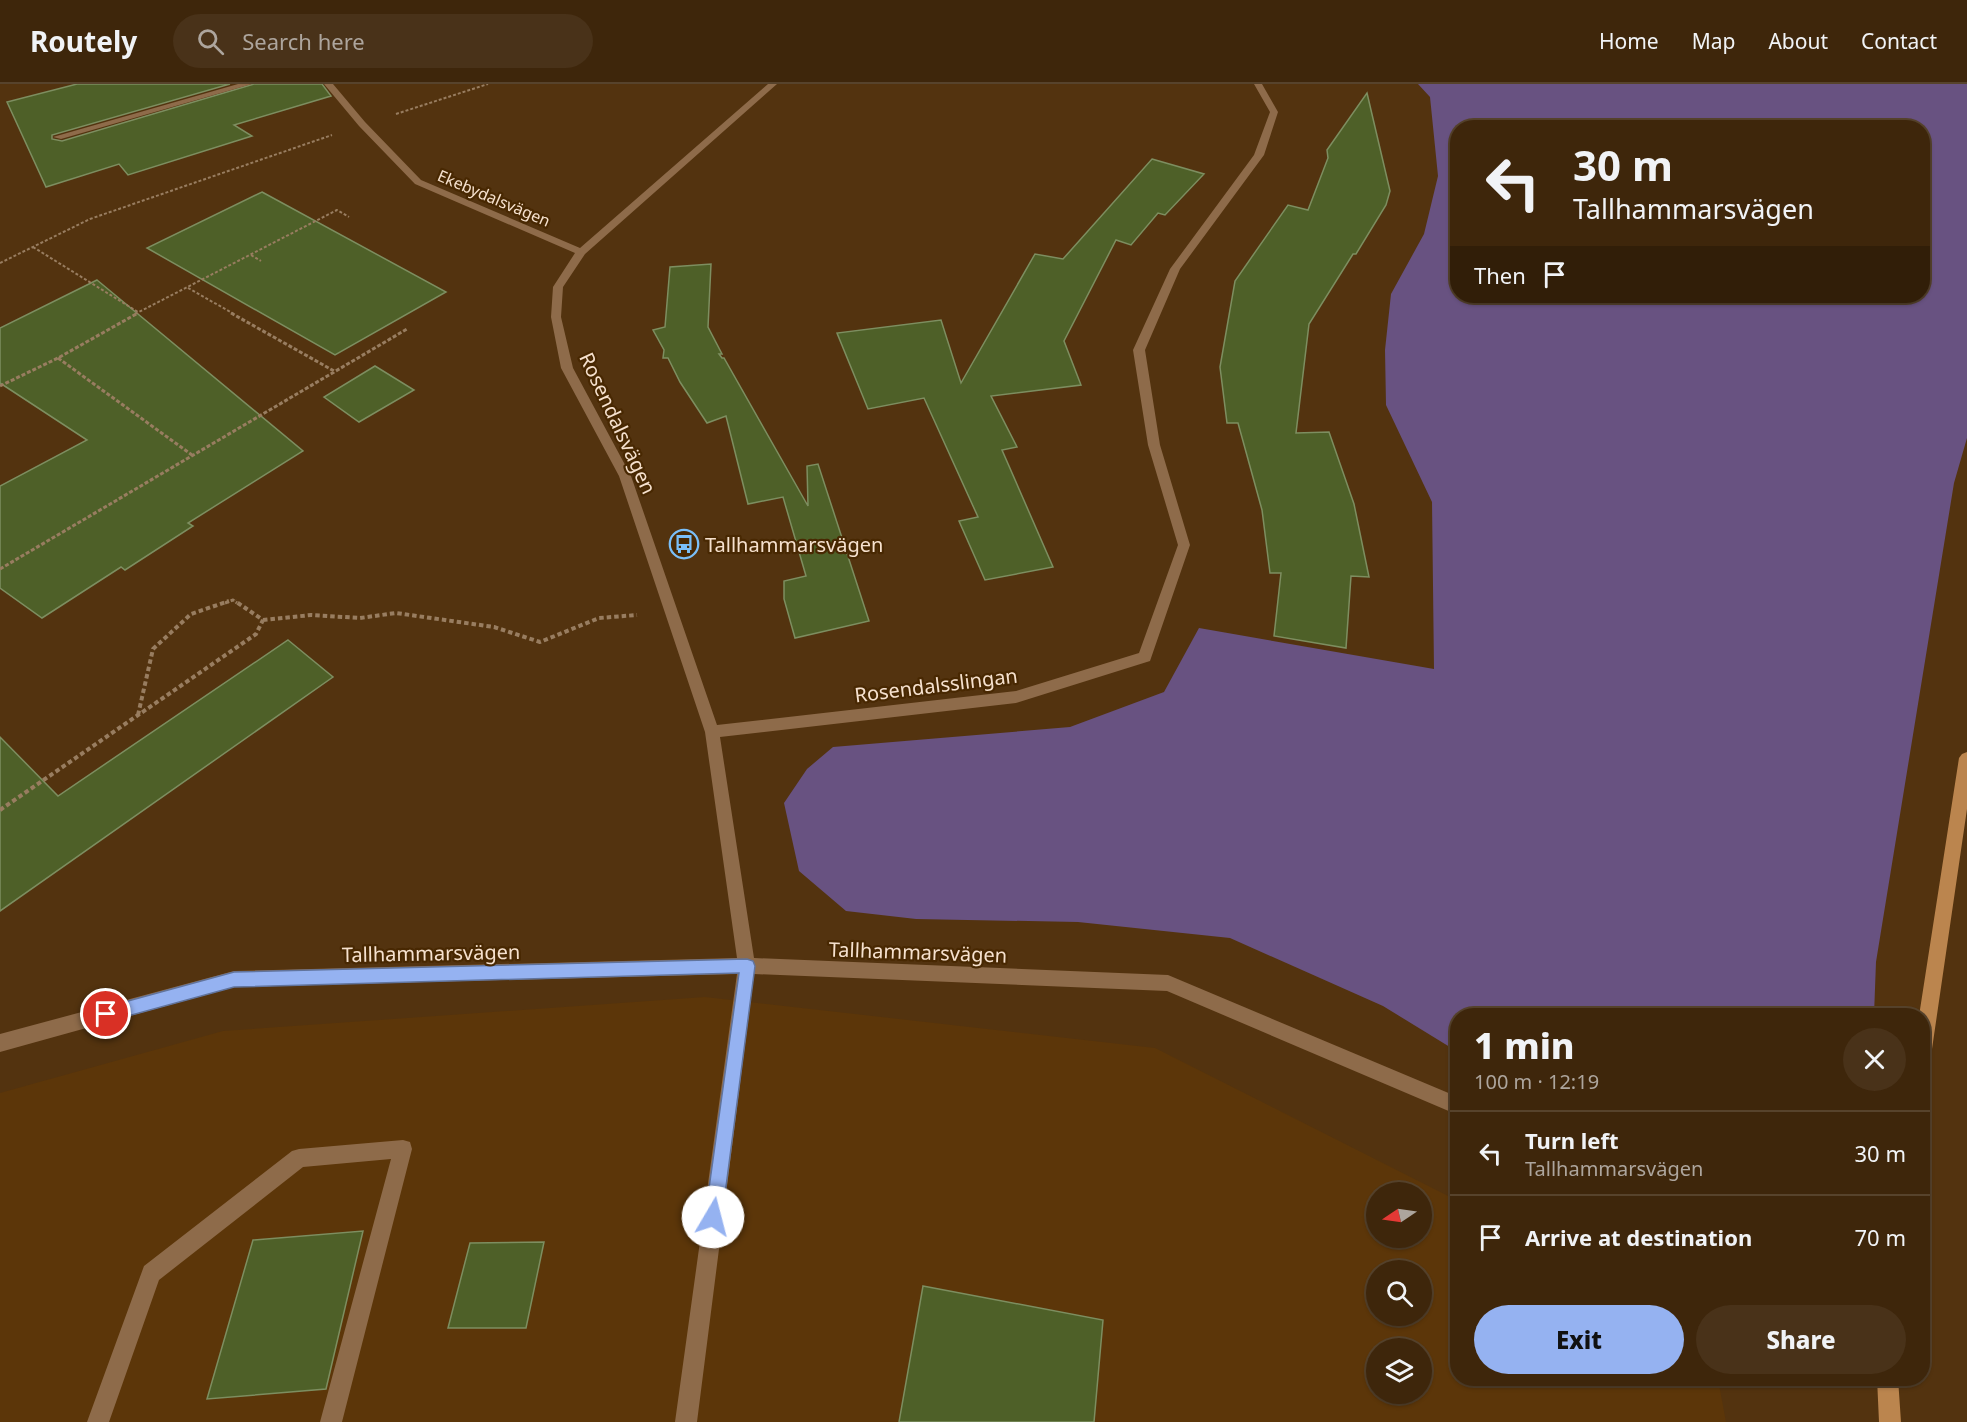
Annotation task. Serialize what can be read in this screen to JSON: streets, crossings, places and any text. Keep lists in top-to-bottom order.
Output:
{
  "streets": {
    "street": [
      "Ekebydalsvägen",
      "Rosendalsvägen",
      "Rosendalsslingan",
      "Tallhammarsvägen"
    ]
  },
  "crossings": [
    ["Ekebydalsvägen", "Rosendalsvägen"],
    ["Rosendalsvägen", "Rosendalsslingan"],
    ["Rosendalsvägen", "Tallhammarsvägen"]
  ],
  "places": {
    "bus stop": ["Tallhammarsvägen"]
  },
  "north": "left",
  "page": {
    "header": "Routely",
    "search": "Search here",
    "nav": [
      "Home",
      "Map",
      "About",
      "Contact"
    ],
    "turn": ["30 m", "Tallhammarsvägen"],
    "then": "Then",
    "heading": ["1 min", "100 m · 12:19"],
    "list": [
      {
        "name": "Turn left",
        "note": "Tallhammarsvägen",
        "value": "30 m"
      },
      {
        "name": "Arrive at destination",
        "value": "70 m"
      }
    ],
    "buttons": ["Exit", "Share"]
  }
}
